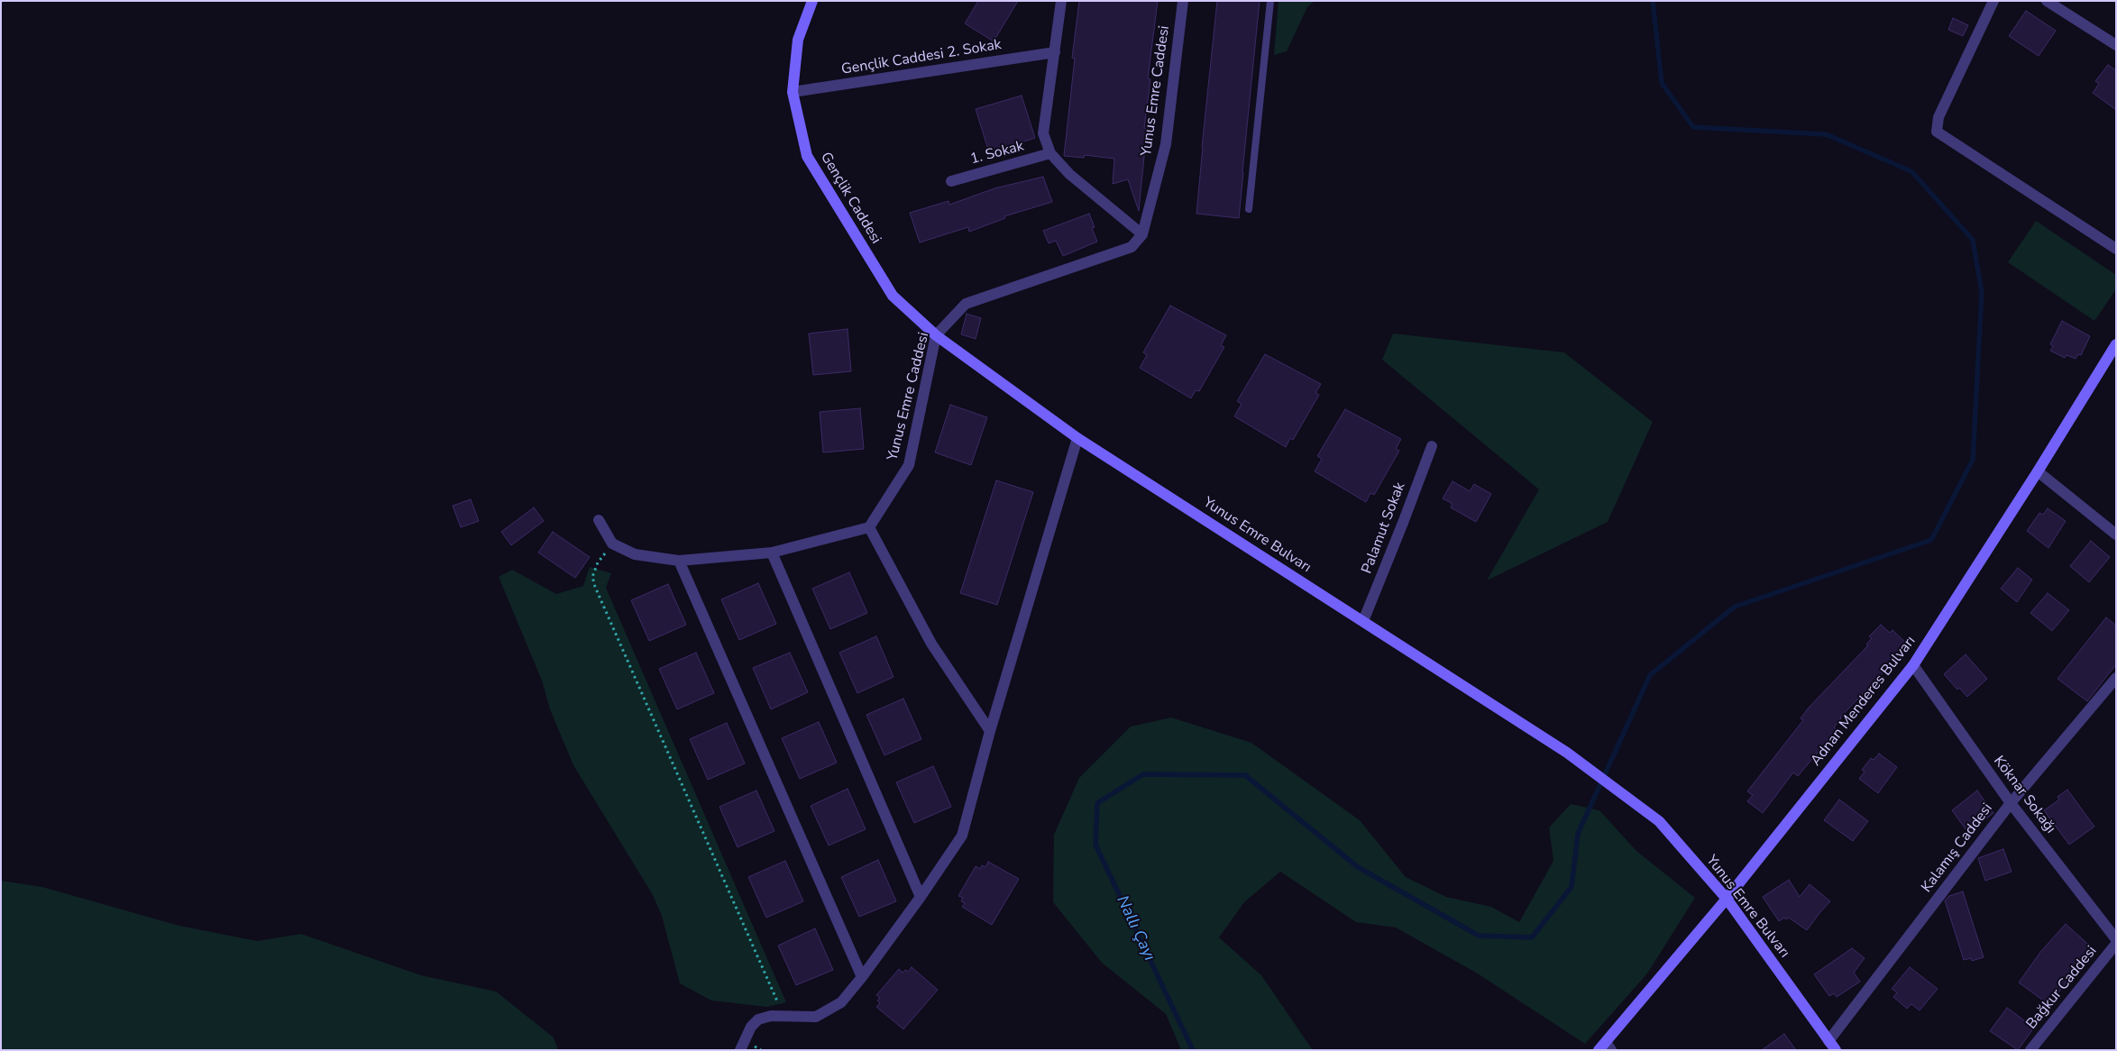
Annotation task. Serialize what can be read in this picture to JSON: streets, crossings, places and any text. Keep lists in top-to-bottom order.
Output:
{
  "streets": {
    "street": [
      "Gençlik Caddesi 2. Sokak",
      "Yunus Emre Caddesi",
      "1. Sokak",
      "Gençlik Caddesi",
      "Palamut Sokak",
      "Yunus Emre Bulvarı",
      "Adnan Menderes Bulvarı",
      "Köknar Sokağı",
      "Kalamış Caddesi",
      "Bağkur Caddesi"
    ]
  },
  "crossings": [
    ["Gençlik Caddesi 2. Sokak", "Gençlik Caddesi"],
    ["Yunus Emre Caddesi", "Gençlik Caddesi"],
    ["Yunus Emre Caddesi", "Yunus Emre Bulvarı"],
    ["Gençlik Caddesi", "Yunus Emre Bulvarı"],
    ["Palamut Sokak", "Yunus Emre Bulvarı"],
    ["Yunus Emre Bulvarı", "Adnan Menderes Bulvarı"],
    ["Yunus Emre Bulvarı", "Kalamış Caddesi"],
    ["Adnan Menderes Bulvarı", "Köknar Sokağı"],
    ["Köknar Sokağı", "Kalamış Caddesi"]
  ],
  "water": ["Nallı Çayı"]
}
